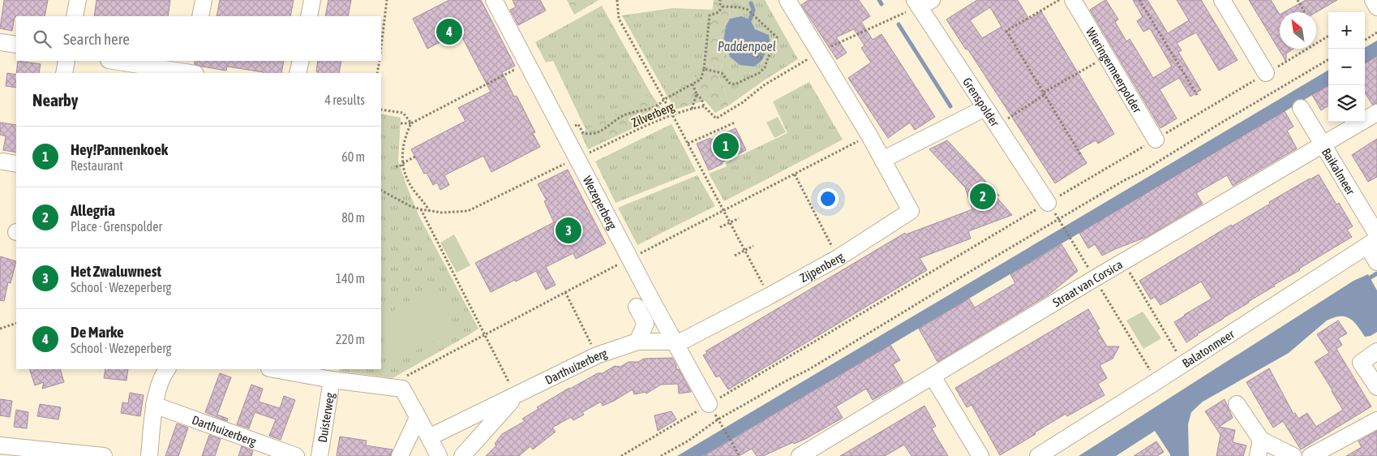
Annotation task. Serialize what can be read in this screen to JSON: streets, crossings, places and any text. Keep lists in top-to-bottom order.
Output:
{
  "streets": {
    "street": [
      "Wieringermeerpolder",
      "Grenspolder",
      "Baikalmeer",
      "Wezeperberg",
      "Zijpenberg",
      "Straat van Corsica",
      "Balatonmeer",
      "Darthuizerberg",
      "Duisterweg"
    ],
    "path": ["Zilverberg"]
  },
  "crossings": [
    ["Zilverberg", "Wezeperberg"],
    ["Baikalmeer", "Straat van Corsica"],
    ["Baikalmeer", "Balatonmeer"],
    ["Wezeperberg", "Zijpenberg"],
    ["Wezeperberg", "Darthuizerberg"],
    ["Zijpenberg", "Darthuizerberg"]
  ],
  "water": ["Paddenpoel"],
  "north": "top left",
  "page": {
    "map_buttons": ["+", "−"],
    "search": "Search here",
    "pins": [
      "4",
      "1",
      "2",
      "3"
    ],
    "heading": ["Nearby", "4 results"],
    "list": [
      {
        "mark": "1",
        "name": "Hey!Pannenkoek",
        "note": "Restaurant",
        "value": "60 m"
      },
      {
        "mark": "2",
        "name": "Allegria",
        "note": "Place · Grenspolder",
        "value": "80 m"
      },
      {
        "mark": "3",
        "name": "Het Zwaluwnest",
        "note": "School · Wezeperberg",
        "value": "140 m"
      },
      {
        "mark": "4",
        "name": "De Marke",
        "note": "School · Wezeperberg",
        "value": "220 m"
      }
    ]
  }
}
